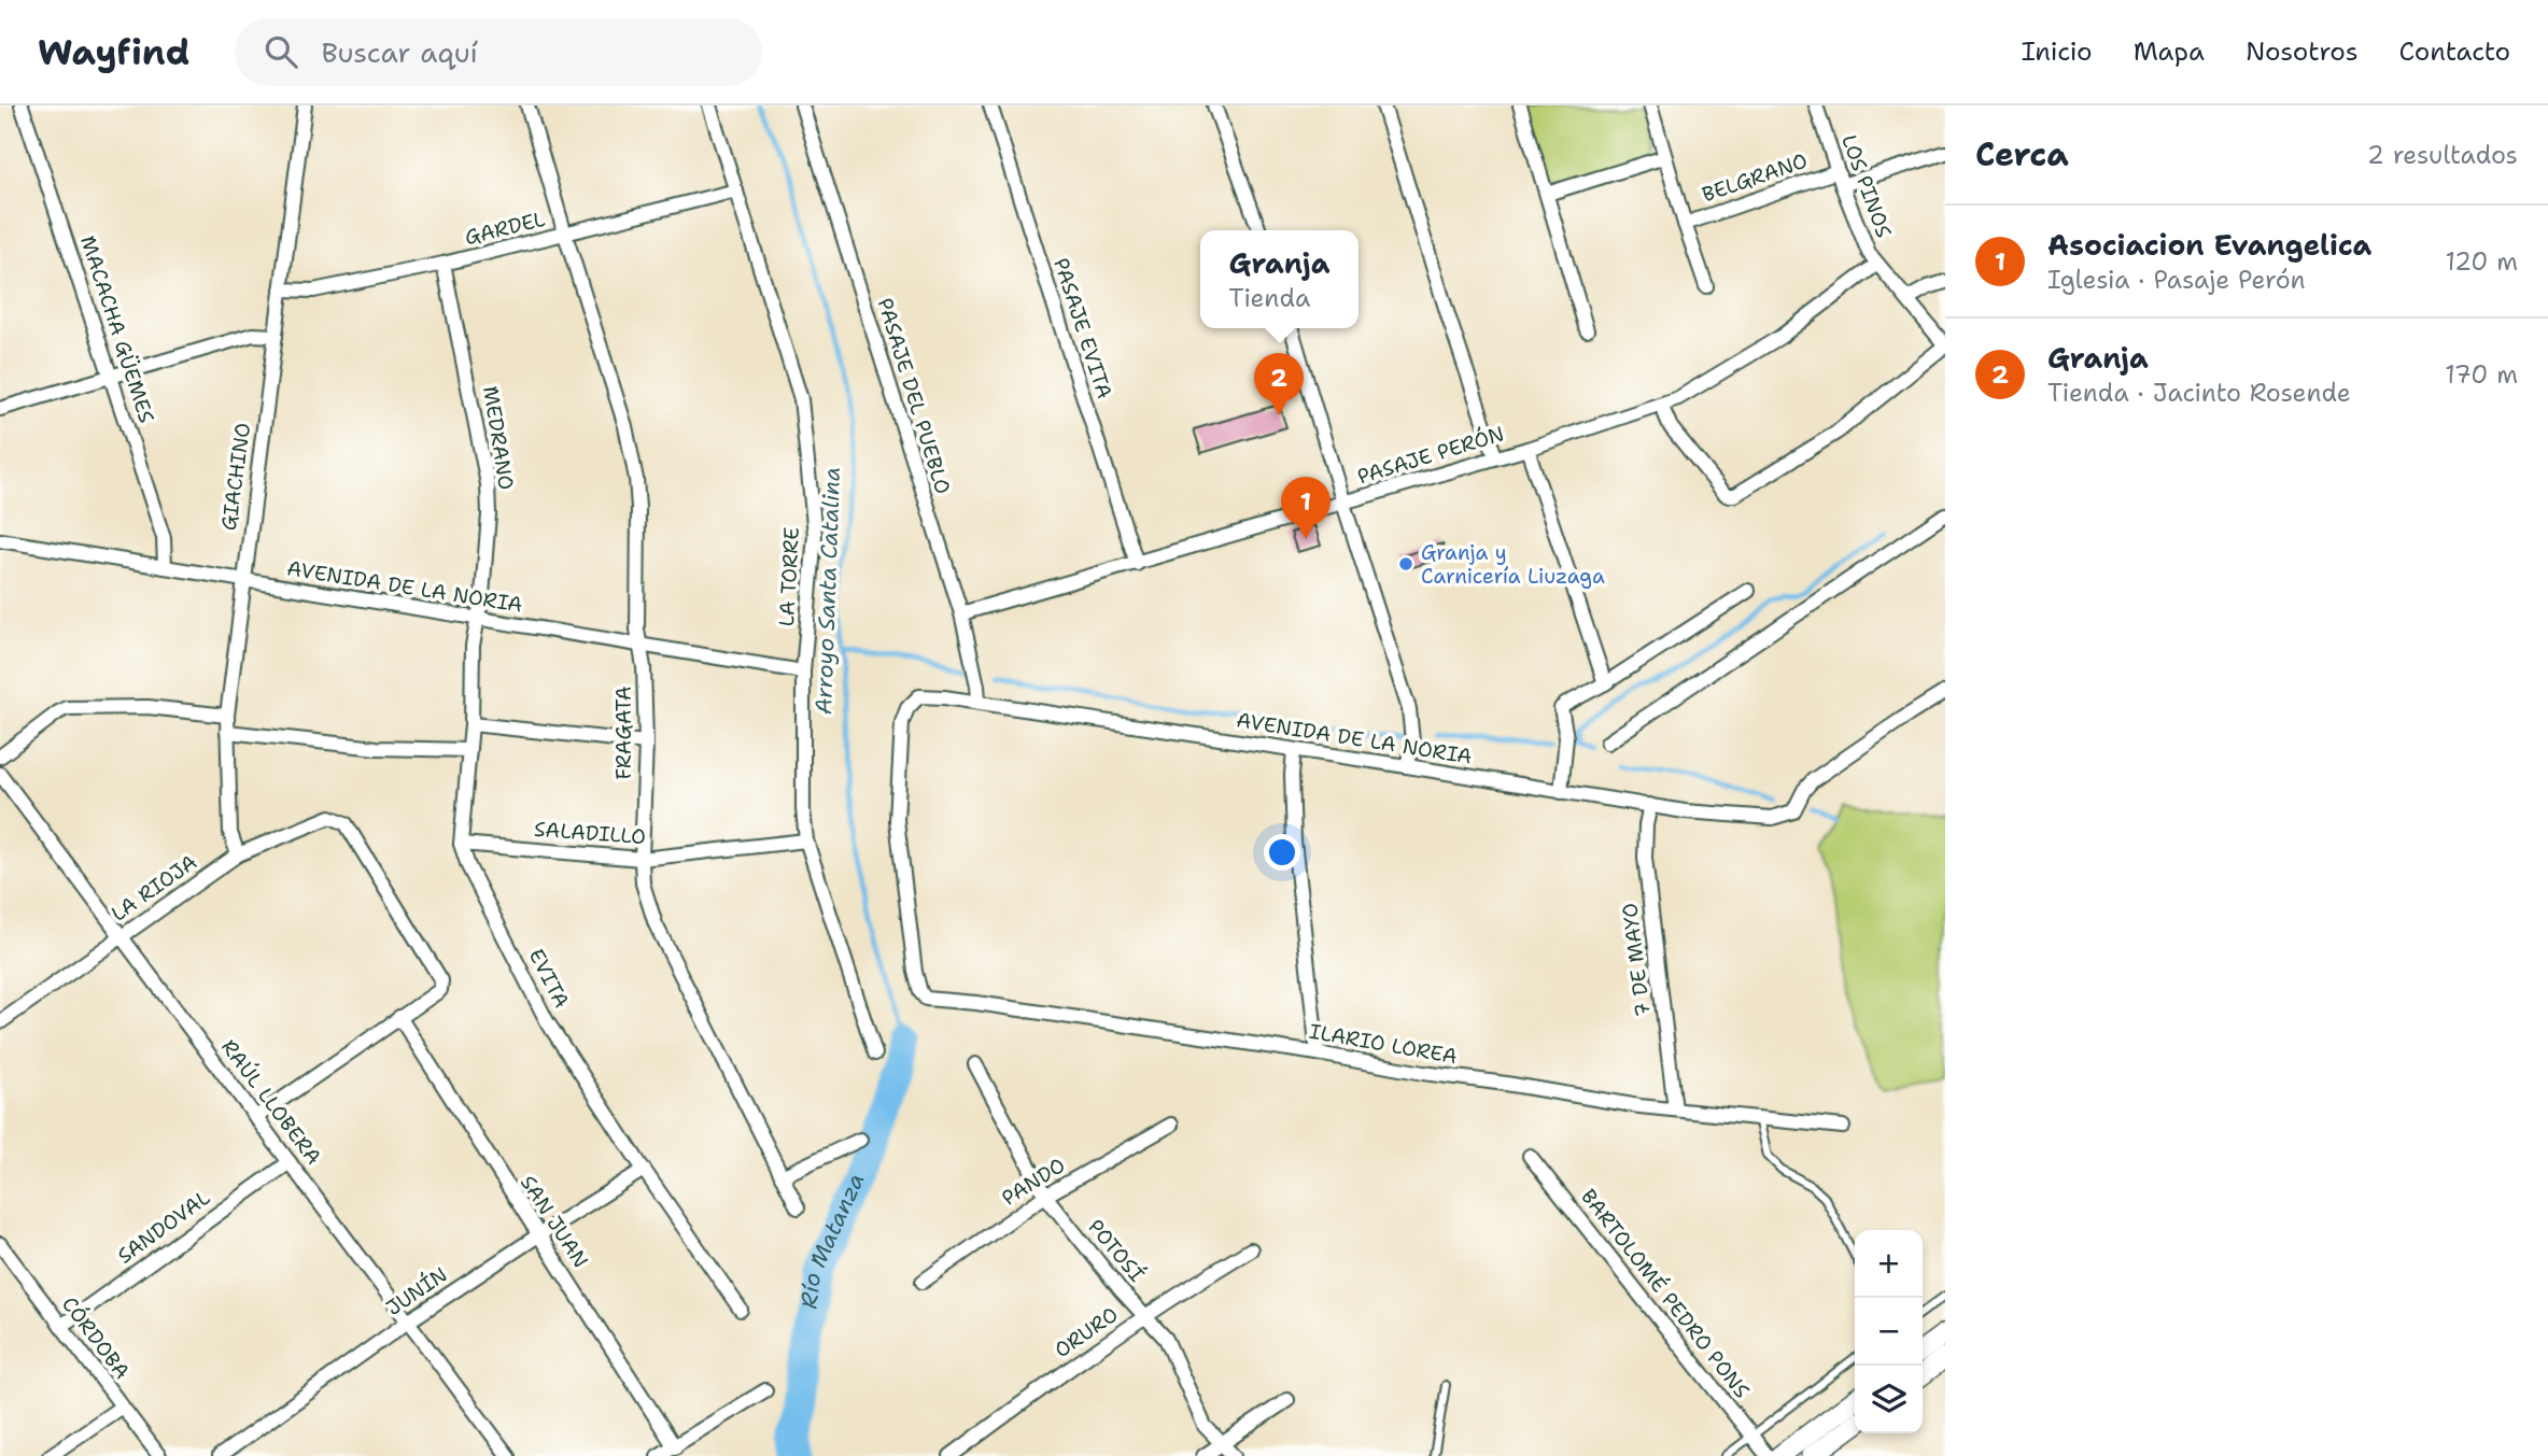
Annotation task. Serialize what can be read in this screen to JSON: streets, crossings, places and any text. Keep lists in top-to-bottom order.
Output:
{
  "streets": {
    "street": [
      "BELGRANO",
      "LOS PINOS",
      "GARDEL",
      "PASAJE EVITA",
      "MACACHA GÜEMES",
      "PASAJE DEL PUEBLO",
      "MEDRANO",
      "PASAJE PERÓN",
      "GIACHINO",
      "LA TORRE",
      "AVENIDA DE LA NORIA",
      "FRAGATA",
      "SALADILLO",
      "LA RIOJA",
      "7 DE MAYO",
      "EVITA",
      "ILARIO LOREA",
      "RAÚL LLOBERA",
      "PANDO",
      "SAN JUAN",
      "SANDOVAL",
      "POTOSÍ",
      "JUNÍN",
      "BARTOLOMÉ PEDRO PONS",
      "ORURO",
      "CÓRDOBA"
    ]
  },
  "crossings": [
    ["BELGRANO", "LOS PINOS"],
    ["LOS PINOS", "PASAJE PERÓN"],
    ["GARDEL", "MEDRANO"],
    ["GARDEL", "GIACHINO"],
    ["GARDEL", "LA TORRE"],
    ["GARDEL", "FRAGATA"],
    ["PASAJE EVITA", "PASAJE PERÓN"],
    ["MACACHA GÜEMES", "AVENIDA DE LA NORIA"],
    ["PASAJE DEL PUEBLO", "PASAJE PERÓN"],
    ["PASAJE DEL PUEBLO", "AVENIDA DE LA NORIA"],
    ["MEDRANO", "AVENIDA DE LA NORIA"],
    ["MEDRANO", "EVITA"],
    ["GIACHINO", "AVENIDA DE LA NORIA"],
    ["GIACHINO", "LA RIOJA"],
    ["LA TORRE", "AVENIDA DE LA NORIA"],
    ["LA TORRE", "SALADILLO"],
    ["AVENIDA DE LA NORIA", "FRAGATA"],
    ["AVENIDA DE LA NORIA", "7 DE MAYO"],
    ["AVENIDA DE LA NORIA", "EVITA"],
    ["AVENIDA DE LA NORIA", "ILARIO LOREA"],
    ["FRAGATA", "SALADILLO"],
    ["SALADILLO", "EVITA"],
    ["LA RIOJA", "RAÚL LLOBERA"],
    ["LA RIOJA", "SAN JUAN"],
    ["7 DE MAYO", "ILARIO LOREA"],
    ["EVITA", "JUNÍN"],
    ["RAÚL LLOBERA", "SANDOVAL"],
    ["RAÚL LLOBERA", "JUNÍN"],
    ["PANDO", "POTOSÍ"],
    ["SAN JUAN", "JUNÍN"],
    ["SANDOVAL", "CÓRDOBA"],
    ["POTOSÍ", "ORURO"]
  ],
  "water": ["Arroyo Santa Catalina", "Río Matanza"],
  "places": ["Granja y Carnicería Liuzaga"],
  "page": {
    "header": "Wayfind",
    "search": "Buscar aquí",
    "nav": [
      "Inicio",
      "Mapa",
      "Nosotros",
      "Contacto"
    ],
    "heading": ["Cerca", "2 resultados"],
    "list": [
      {
        "mark": "1",
        "name": "Asociacion Evangelica",
        "note": "Iglesia · Pasaje Perón",
        "value": "120 m"
      },
      {
        "mark": "2",
        "name": "Granja",
        "note": "Tienda · Jacinto Rosende",
        "value": "170 m"
      }
    ],
    "popup": ["Granja", "Tienda"],
    "pins": ["2", "1"],
    "map_buttons": ["+", "−"]
  }
}
